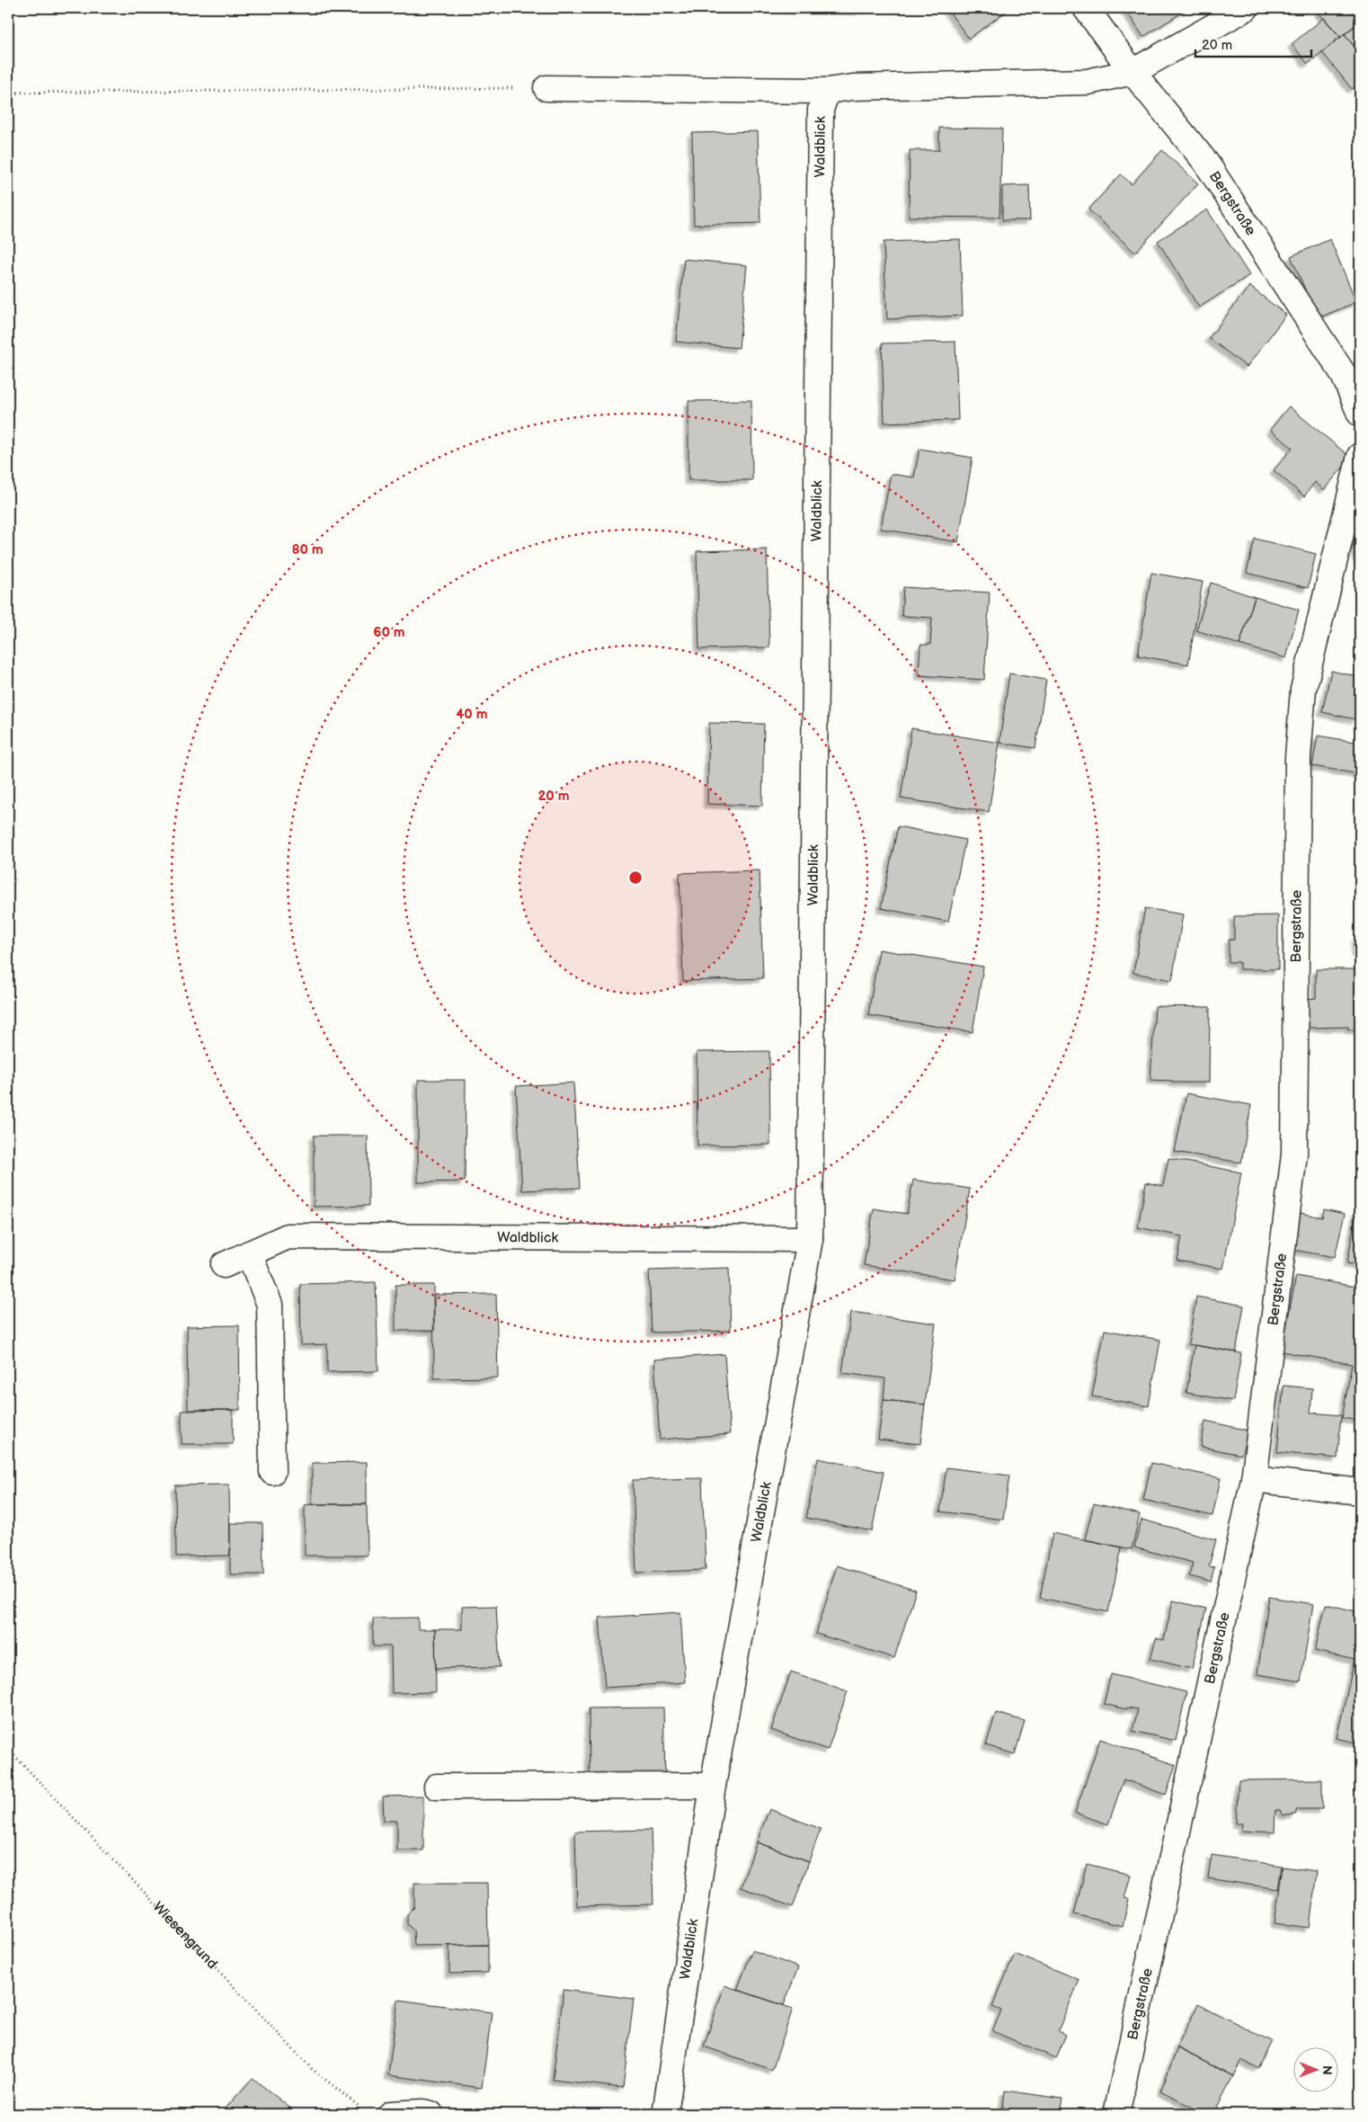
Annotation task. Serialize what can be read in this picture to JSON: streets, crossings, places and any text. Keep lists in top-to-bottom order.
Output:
{
  "streets": {
    "street": ["Waldblick", "Bergstraße"],
    "path": ["Wiesengrund"]
  },
  "scale_bar": "20 m",
  "north": "right",
  "rings": [
    "80 m",
    "60 m",
    "40 m",
    "20 m"
  ]
}
